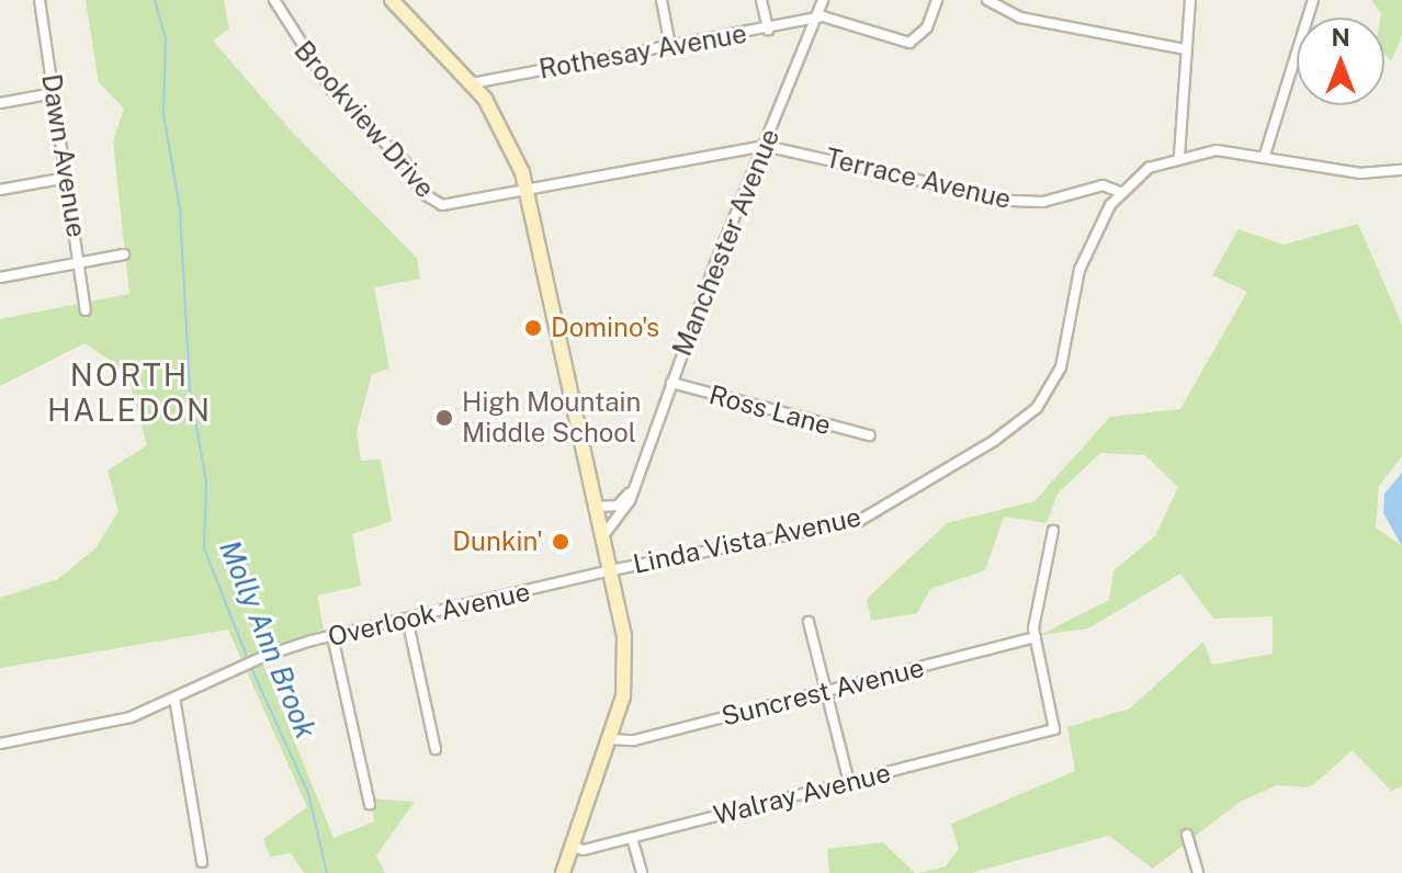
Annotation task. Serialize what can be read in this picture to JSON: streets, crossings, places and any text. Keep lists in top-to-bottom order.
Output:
{
  "streets": {
    "street": [
      "Rothesay Avenue",
      "Brookview Drive",
      "Dawn Avenue",
      "Terrace Avenue",
      "Manchester Avenue",
      "Ross Lane",
      "Linda Vista Avenue",
      "Overlook Avenue",
      "Suncrest Avenue",
      "Walray Avenue"
    ]
  },
  "crossings": [
    ["Rothesay Avenue", "Manchester Avenue"],
    ["Brookview Drive", "Terrace Avenue"],
    ["Terrace Avenue", "Manchester Avenue"],
    ["Terrace Avenue", "Linda Vista Avenue"],
    ["Manchester Avenue", "Ross Lane"],
    ["Linda Vista Avenue", "Overlook Avenue"],
    ["Suncrest Avenue", "Walray Avenue"]
  ],
  "districts": ["NORTH HALEDON"],
  "water": ["Molly Ann Brook"],
  "places": ["Domino's", "High Mountain Middle School", "Dunkin'"],
  "north": "top"
}
